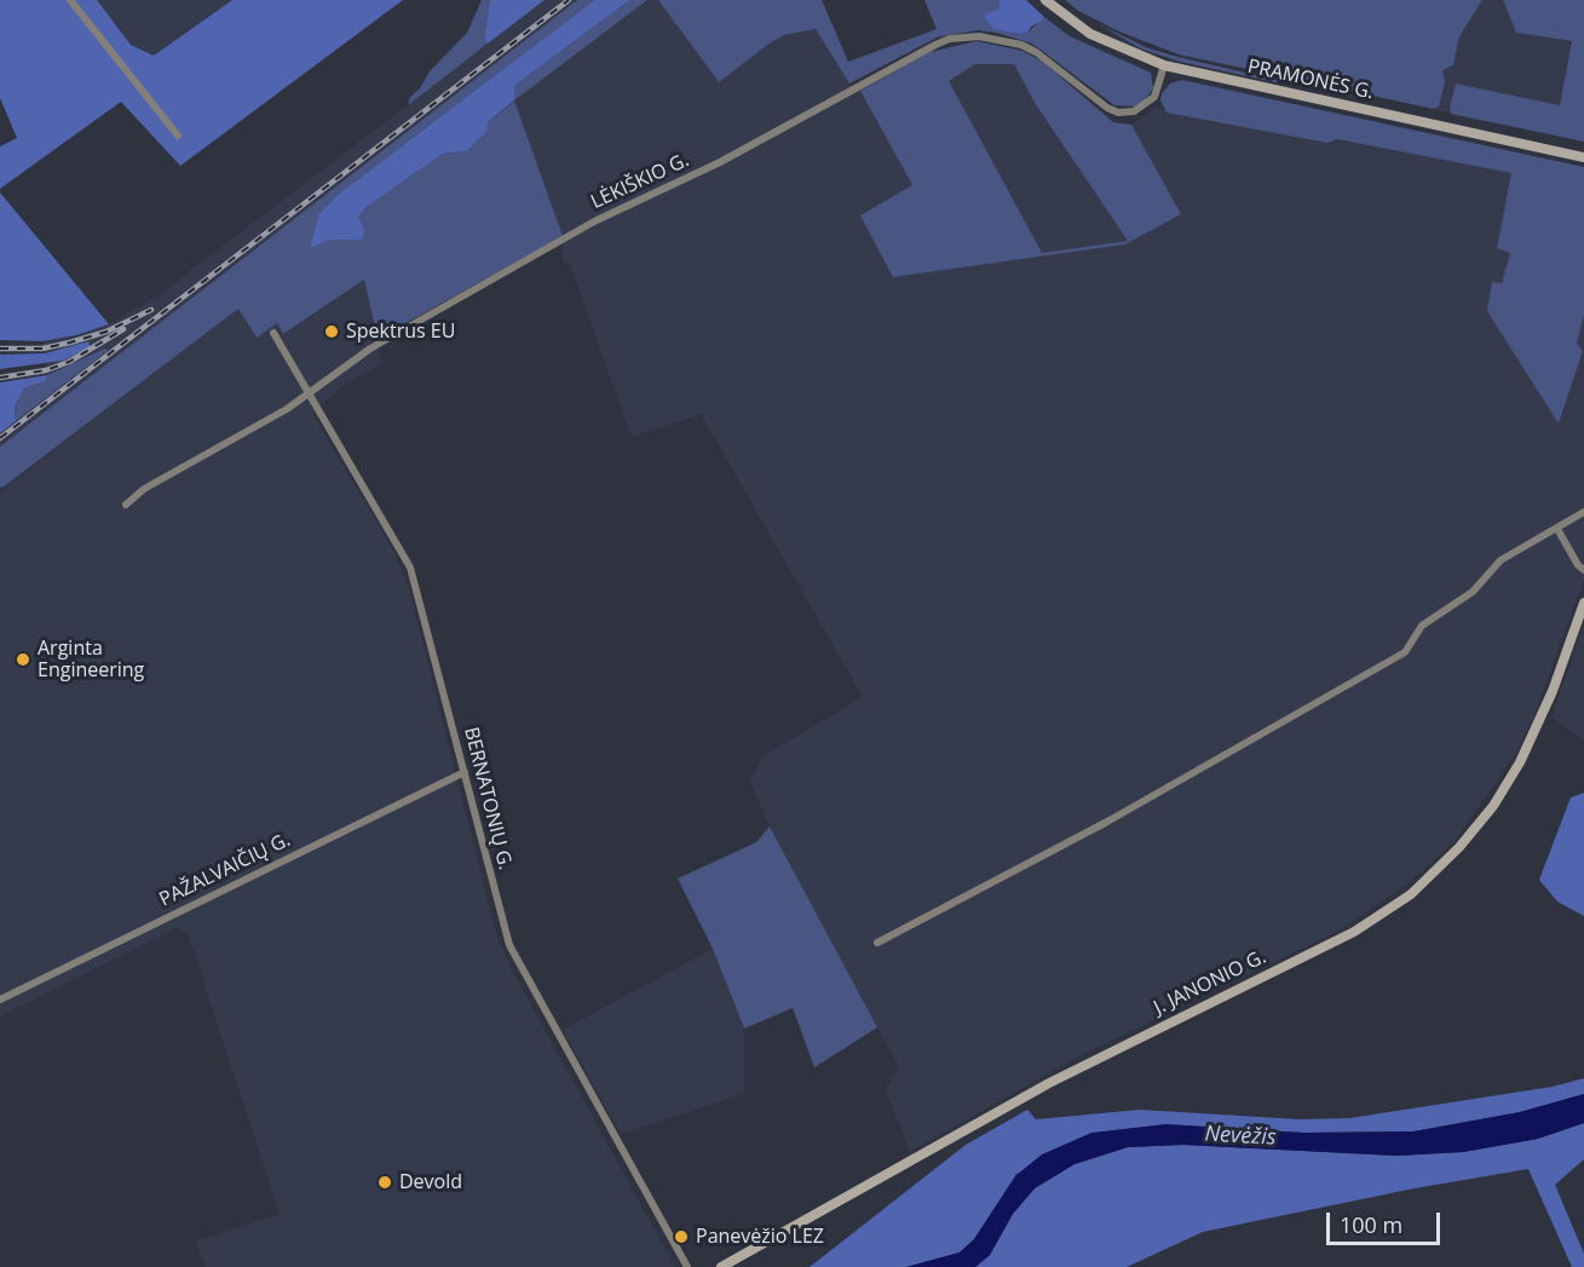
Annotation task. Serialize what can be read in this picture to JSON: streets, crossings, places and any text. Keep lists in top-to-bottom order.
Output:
{
  "streets": {
    "street": [
      "PRAMONĖS G.",
      "LĖKIŠKIO G.",
      "BERNATONIŲ G.",
      "PAŽALVAIČIŲ G.",
      "J. JANONIO G."
    ]
  },
  "crossings": [
    ["PRAMONĖS G.", "LĖKIŠKIO G."],
    ["LĖKIŠKIO G.", "BERNATONIŲ G."],
    ["BERNATONIŲ G.", "PAŽALVAIČIŲ G."]
  ],
  "water": ["Nevėžis"],
  "places": [
    "Spektrus EU",
    "Arginta Engineering",
    "Devold",
    "Panevėžio LEZ"
  ],
  "scale_bar": "100 m"
}
